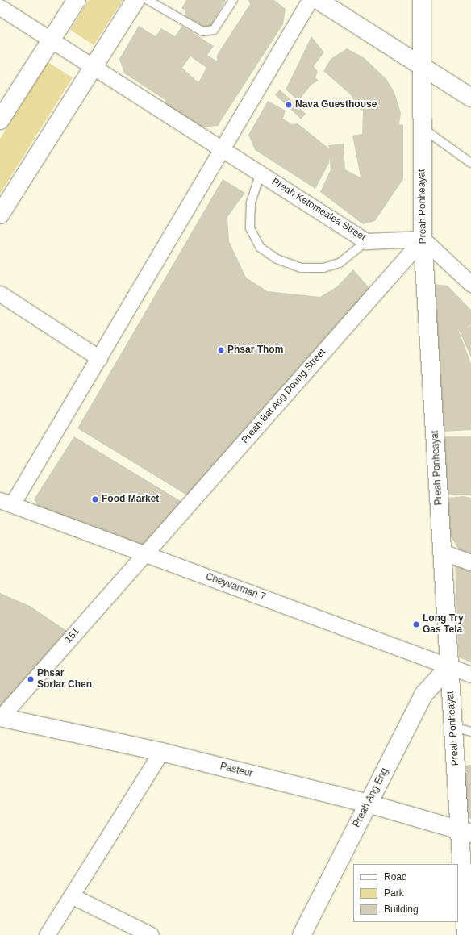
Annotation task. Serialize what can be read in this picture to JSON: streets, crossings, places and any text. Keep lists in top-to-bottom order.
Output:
{
  "streets": {
    "street": [
      "Preah Ponheayat",
      "Preah Ketomealea Street",
      "Preah Bat Ang Doung Street",
      "Cheyvarman 7",
      "151",
      "Pasteur",
      "Preah Ang Eng"
    ]
  },
  "crossings": [
    ["Preah Ponheayat", "Preah Ketomealea Street"],
    ["Preah Ponheayat", "Preah Bat Ang Doung Street"],
    ["Preah Ponheayat", "Cheyvarman 7"],
    ["Preah Ponheayat", "Pasteur"],
    ["Preah Ponheayat", "Preah Ang Eng"],
    ["Preah Ketomealea Street", "Preah Bat Ang Doung Street"],
    ["Preah Bat Ang Doung Street", "Cheyvarman 7"],
    ["Preah Bat Ang Doung Street", "151"],
    ["Cheyvarman 7", "151"],
    ["Cheyvarman 7", "Preah Ang Eng"],
    ["151", "Pasteur"],
    ["Pasteur", "Preah Ang Eng"]
  ],
  "places": [
    "Nava Guesthouse",
    "Phsar Thom",
    "Food Market",
    "Long Try Gas Tela",
    "Phsar Sorlar Chen"
  ],
  "legend": ["Road", "Park", "Building"]
}
